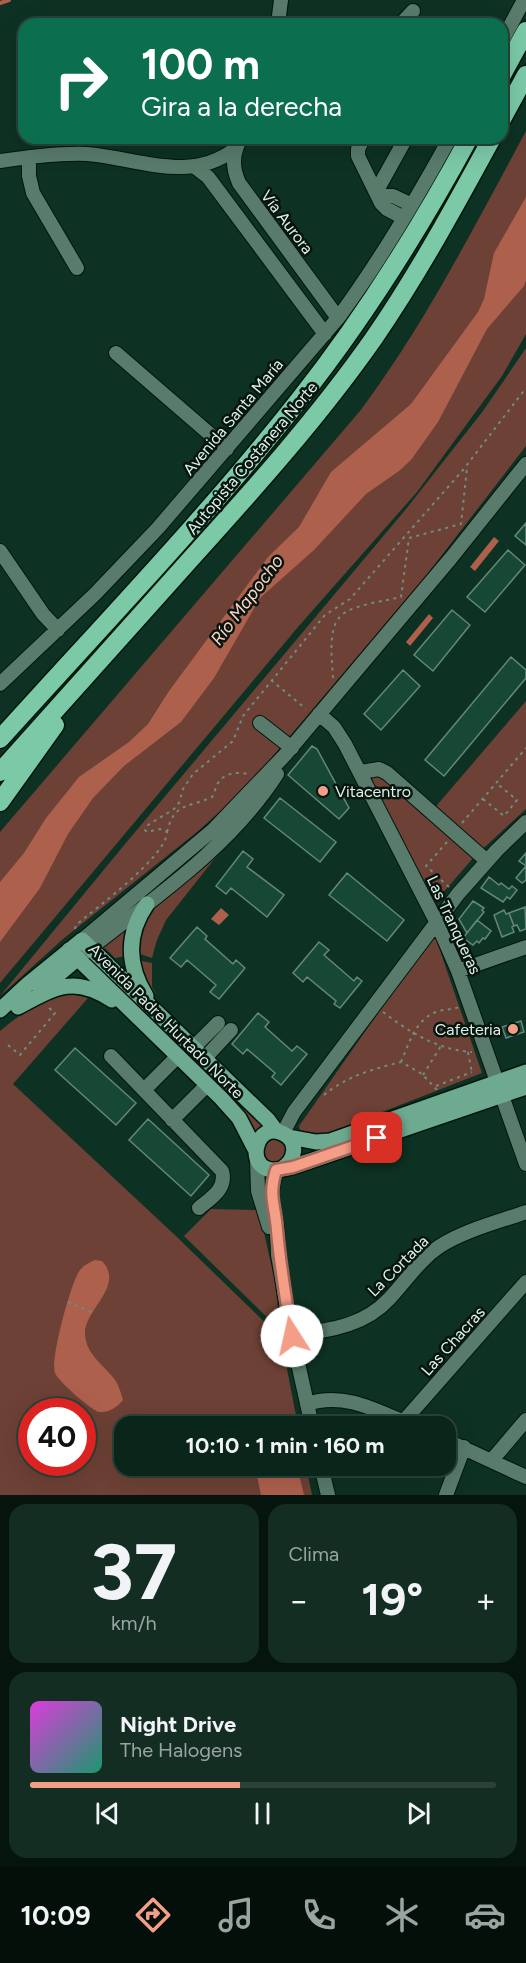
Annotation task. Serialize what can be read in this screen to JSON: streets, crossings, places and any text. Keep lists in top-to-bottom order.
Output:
{
  "streets": {
    "highway": ["Autopista Costanera Norte"],
    "main road": ["Avenida Padre Hurtado Norte"],
    "street": [
      "Vía Aurora",
      "Avenida Santa María",
      "Las Tranqueras",
      "La Cortada",
      "Las Chacras"
    ]
  },
  "crossings": [
    ["Vía Aurora", "Avenida Santa María"]
  ],
  "water": ["Río Mapocho"],
  "places": ["Vitacentro", "Cafeteria"],
  "page": {
    "turn": ["100 m", "Gira a la derecha"],
    "limit": "40",
    "trip": "10:10 · 1 min · 160 m",
    "tile": [
      ["37", "km/h"],
      "Clima"
    ],
    "heat": ["−", "19°", "+"],
    "song": ["Night Drive", "The Halogens"],
    "tabs": "10:09"
  }
}
